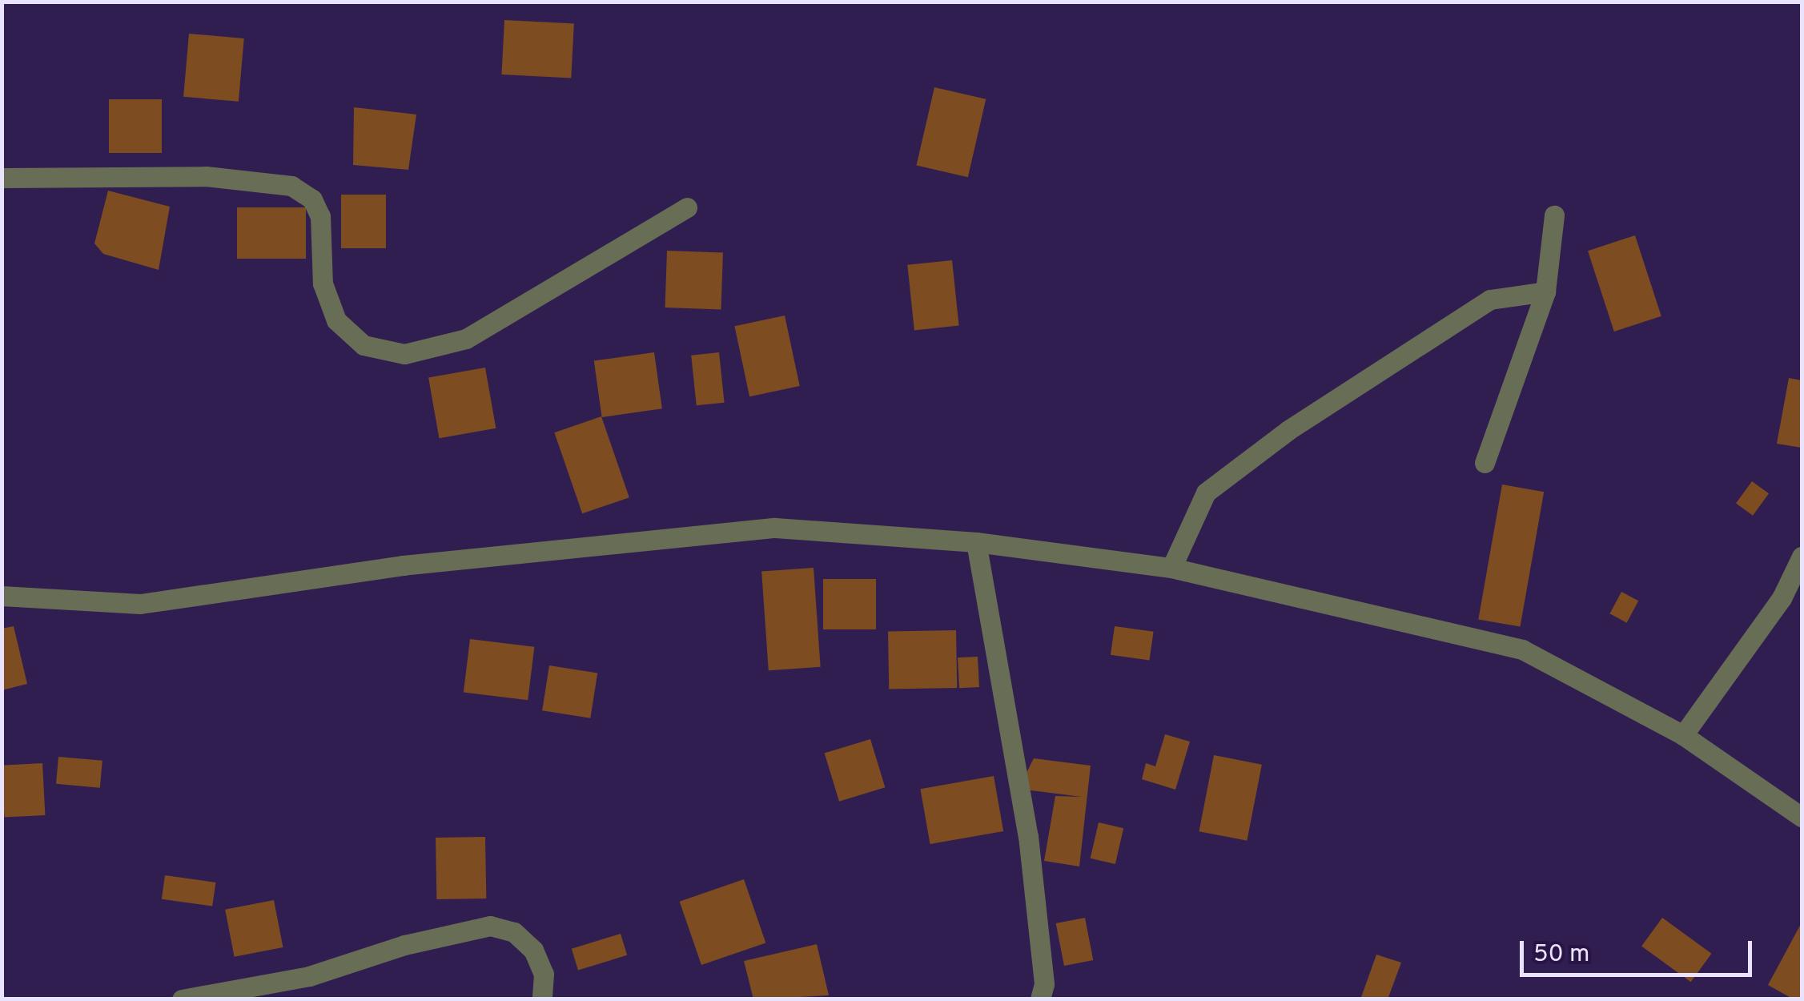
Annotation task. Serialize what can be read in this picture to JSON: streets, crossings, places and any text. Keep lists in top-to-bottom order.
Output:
{
  "scale_bar": "50 m"
}
